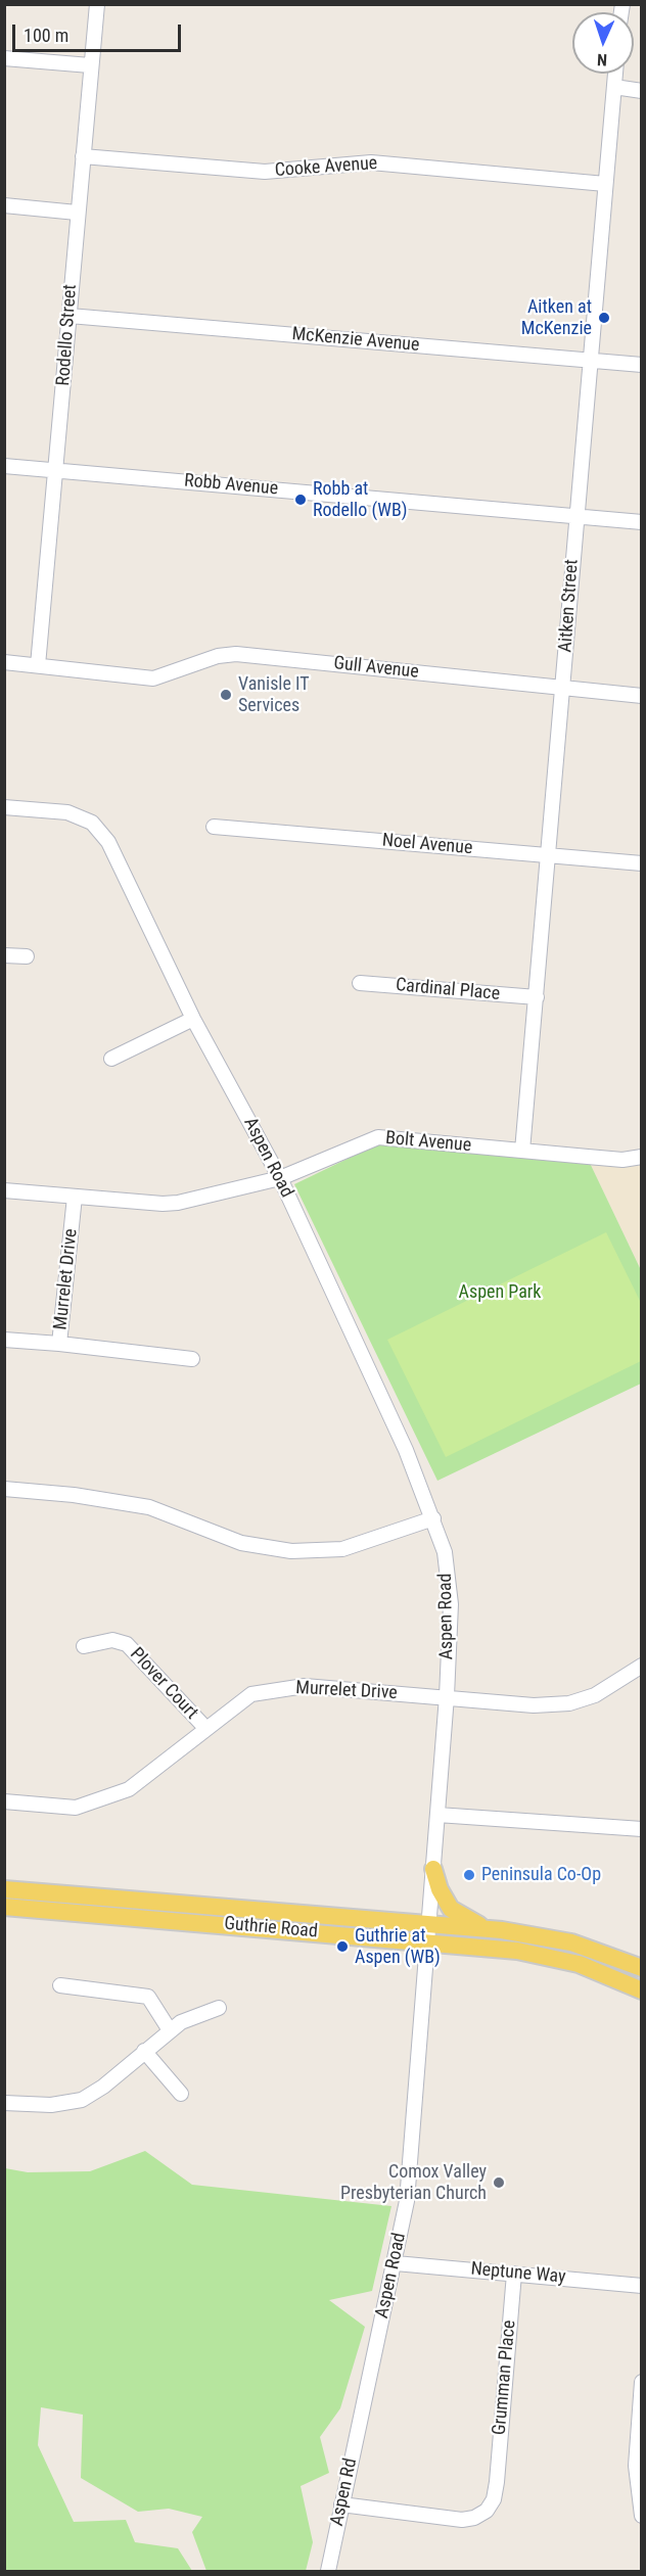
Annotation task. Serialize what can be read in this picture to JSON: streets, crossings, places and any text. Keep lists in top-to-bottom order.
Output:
{
  "streets": {
    "main road": ["Guthrie Road"],
    "street": [
      "Cooke Avenue",
      "Rodello Street",
      "McKenzie Avenue",
      "Robb Avenue",
      "Aitken Street",
      "Gull Avenue",
      "Noel Avenue",
      "Cardinal Place",
      "Bolt Avenue",
      "Aspen Road",
      "Murrelet Drive",
      "Plover Court",
      "Neptune Way",
      "Grumman Place",
      "Aspen Rd"
    ]
  },
  "crossings": [
    ["Cooke Avenue", "Rodello Street"],
    ["Cooke Avenue", "Aitken Street"],
    ["Rodello Street", "McKenzie Avenue"],
    ["Rodello Street", "Robb Avenue"],
    ["Rodello Street", "Gull Avenue"],
    ["McKenzie Avenue", "Aitken Street"],
    ["Robb Avenue", "Aitken Street"],
    ["Aitken Street", "Gull Avenue"],
    ["Aitken Street", "Noel Avenue"],
    ["Aitken Street", "Cardinal Place"],
    ["Aitken Street", "Bolt Avenue"],
    ["Bolt Avenue", "Aspen Road"],
    ["Bolt Avenue", "Murrelet Drive"],
    ["Aspen Road", "Murrelet Drive"],
    ["Aspen Road", "Guthrie Road"],
    ["Aspen Road", "Neptune Way"],
    ["Aspen Road", "Aspen Rd"],
    ["Murrelet Drive", "Plover Court"],
    ["Neptune Way", "Grumman Place"],
    ["Grumman Place", "Aspen Rd"]
  ],
  "parks": ["Aspen Park"],
  "places": [
    "Aitken at McKenzie",
    "Robb at Rodello (WB)",
    "Vanisle IT Services",
    "Peninsula Co-Op",
    "Guthrie at Aspen (WB)",
    "Comox Valley Presbyterian Church"
  ],
  "scale_bar": "100 m",
  "north": "bottom"
}
